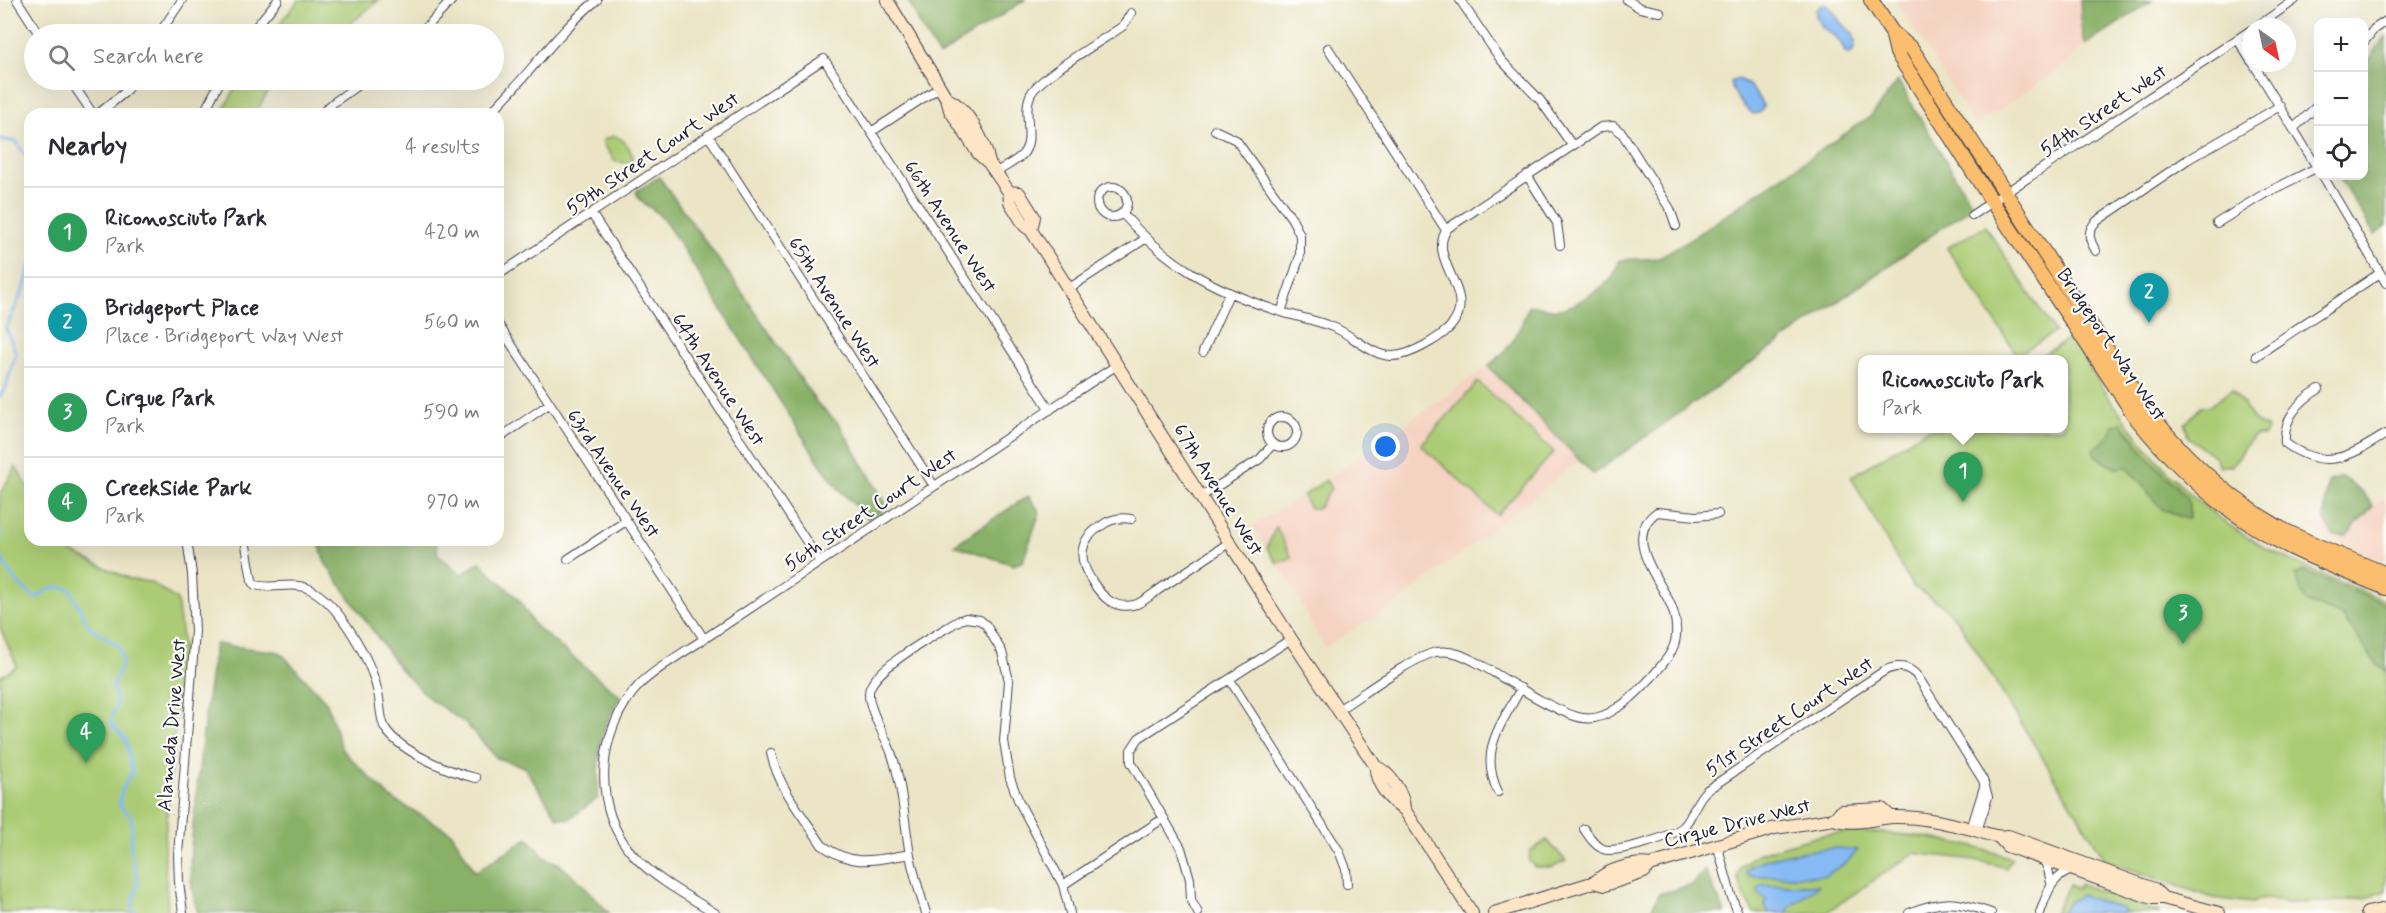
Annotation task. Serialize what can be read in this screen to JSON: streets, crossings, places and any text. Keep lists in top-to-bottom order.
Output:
{
  "streets": {
    "main road": ["Bridgeport Way West"],
    "street": [
      "54th Street West",
      "59th Street Court West",
      "66th Avenue West",
      "65th Avenue West",
      "64th Avenue West",
      "63rd Avenue West",
      "67th Avenue West",
      "56th Street Court West",
      "51st Street Court West",
      "Alameda Drive West",
      "Cirque Drive West"
    ]
  },
  "crossings": [
    ["54th Street West", "Bridgeport Way West"],
    ["59th Street Court West", "66th Avenue West"],
    ["59th Street Court West", "65th Avenue West"],
    ["59th Street Court West", "64th Avenue West"],
    ["66th Avenue West", "56th Street Court West"],
    ["65th Avenue West", "56th Street Court West"],
    ["64th Avenue West", "56th Street Court West"],
    ["63rd Avenue West", "56th Street Court West"],
    ["67th Avenue West", "56th Street Court West"],
    ["51st Street Court West", "Cirque Drive West"]
  ],
  "north": "bottom right",
  "page": {
    "map_buttons": ["+", "−"],
    "search": "Search here",
    "heading": ["Nearby", "4 results"],
    "list": [
      {
        "mark": "1",
        "name": "Riconosciuto Park",
        "note": "Park",
        "value": "420 m"
      },
      {
        "mark": "2",
        "name": "Bridgeport Place",
        "note": "Place · Bridgeport Way West",
        "value": "560 m"
      },
      {
        "mark": "3",
        "name": "Cirque Park",
        "note": "Park",
        "value": "590 m"
      },
      {
        "mark": "4",
        "name": "CreekSide Park",
        "note": "Park",
        "value": "970 m"
      }
    ],
    "pins": [
      "2",
      "1",
      "3",
      "4"
    ],
    "popup": ["Riconosciuto Park", "Park"]
  }
}
